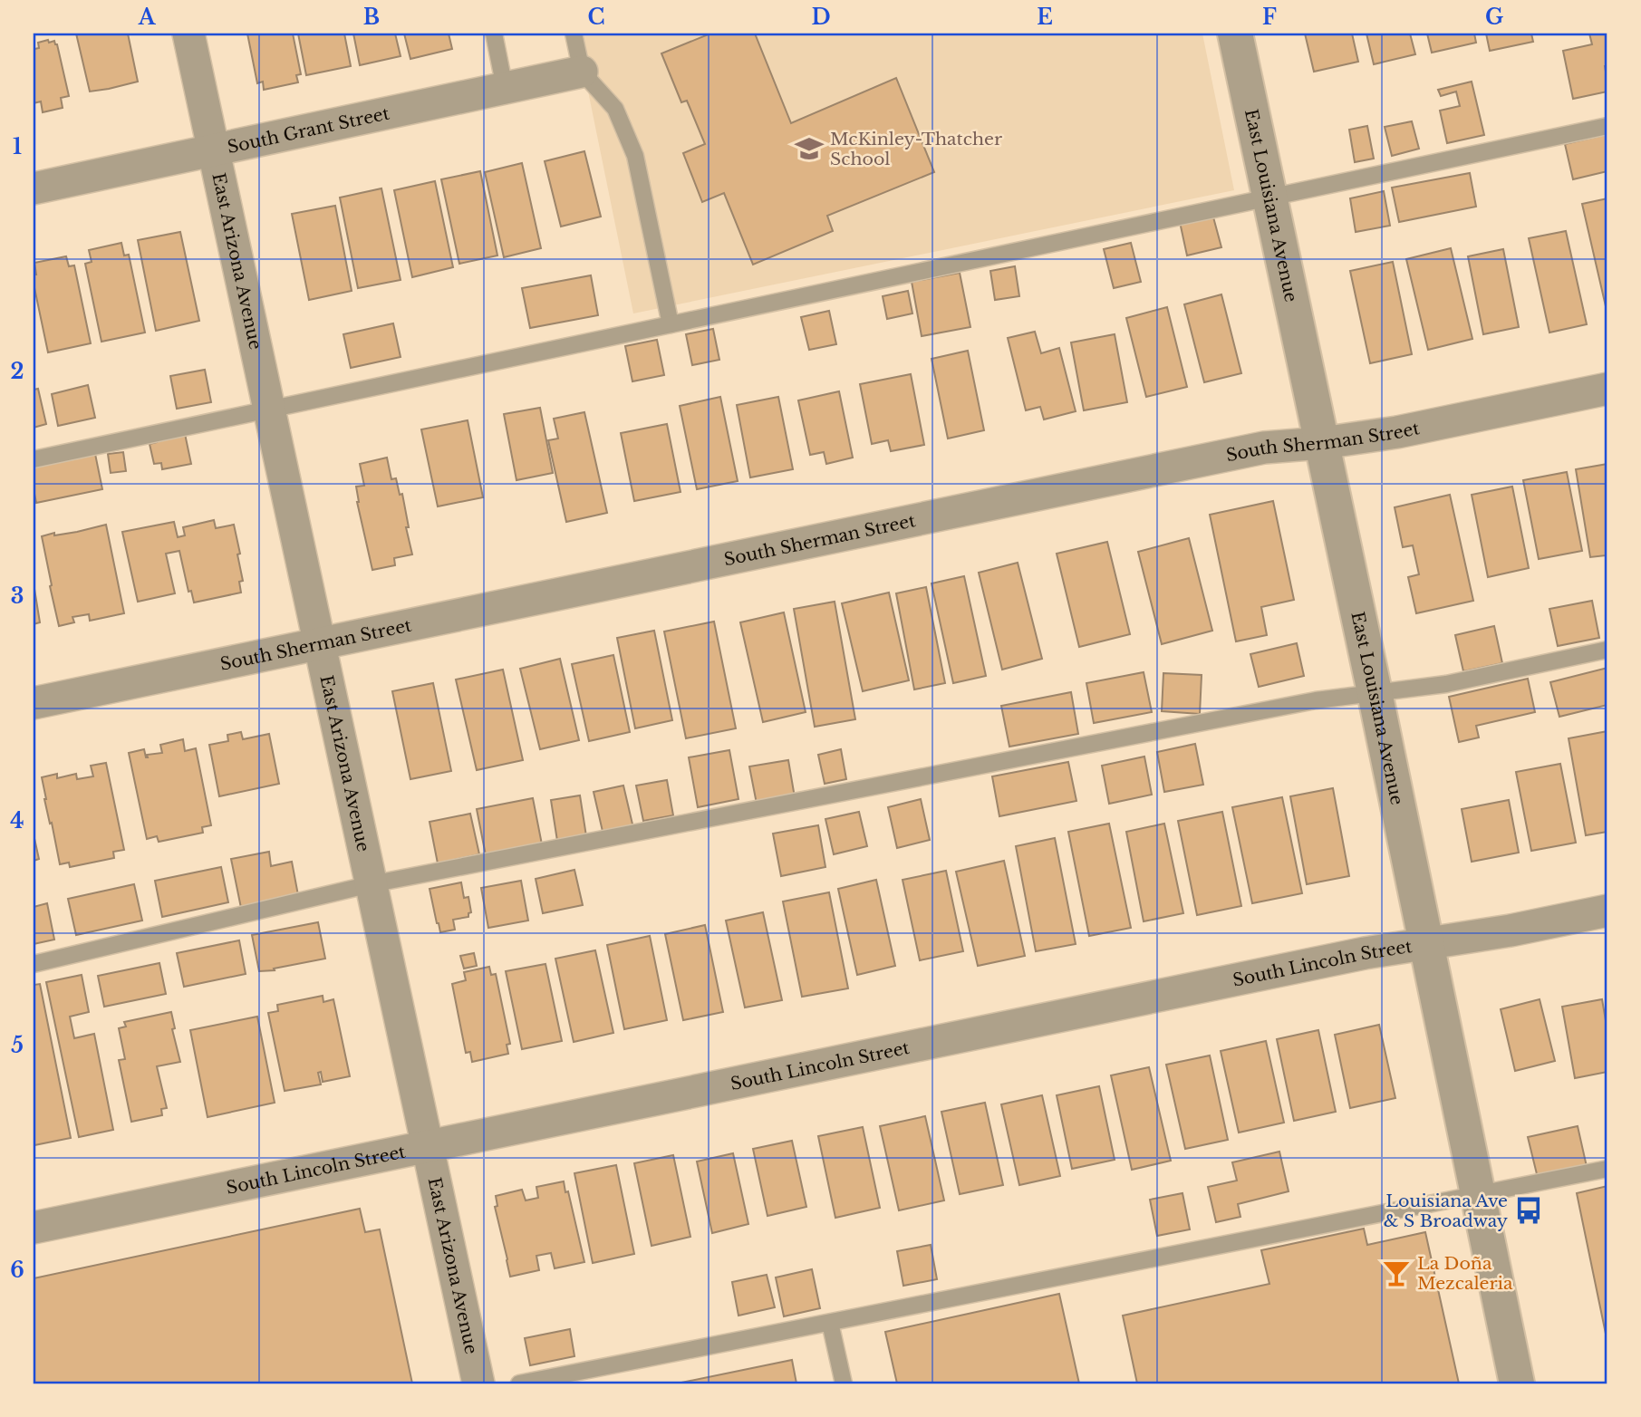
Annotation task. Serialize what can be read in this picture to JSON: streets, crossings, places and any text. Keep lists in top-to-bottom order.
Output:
{
  "streets": {
    "street": [
      "South Grant Street",
      "East Louisiana Avenue",
      "East Arizona Avenue",
      "South Sherman Street",
      "South Lincoln Street"
    ]
  },
  "crossings": [
    ["South Grant Street", "East Arizona Avenue"],
    ["East Louisiana Avenue", "South Sherman Street"],
    ["East Louisiana Avenue", "South Lincoln Street"],
    ["East Arizona Avenue", "South Sherman Street"],
    ["East Arizona Avenue", "South Lincoln Street"]
  ],
  "places": {
    "school or university": ["McKinley-Thatcher School"],
    "bus stop": ["Louisiana Ave & S Broadway"],
    "bar": ["La Doña Mezcaleria"]
  },
  "grid": {
    "columns": [
      "A",
      "B",
      "C",
      "D",
      "E",
      "F",
      "G"
    ],
    "rows": [
      "1",
      "2",
      "3",
      "4",
      "5",
      "6"
    ]
  }
}
